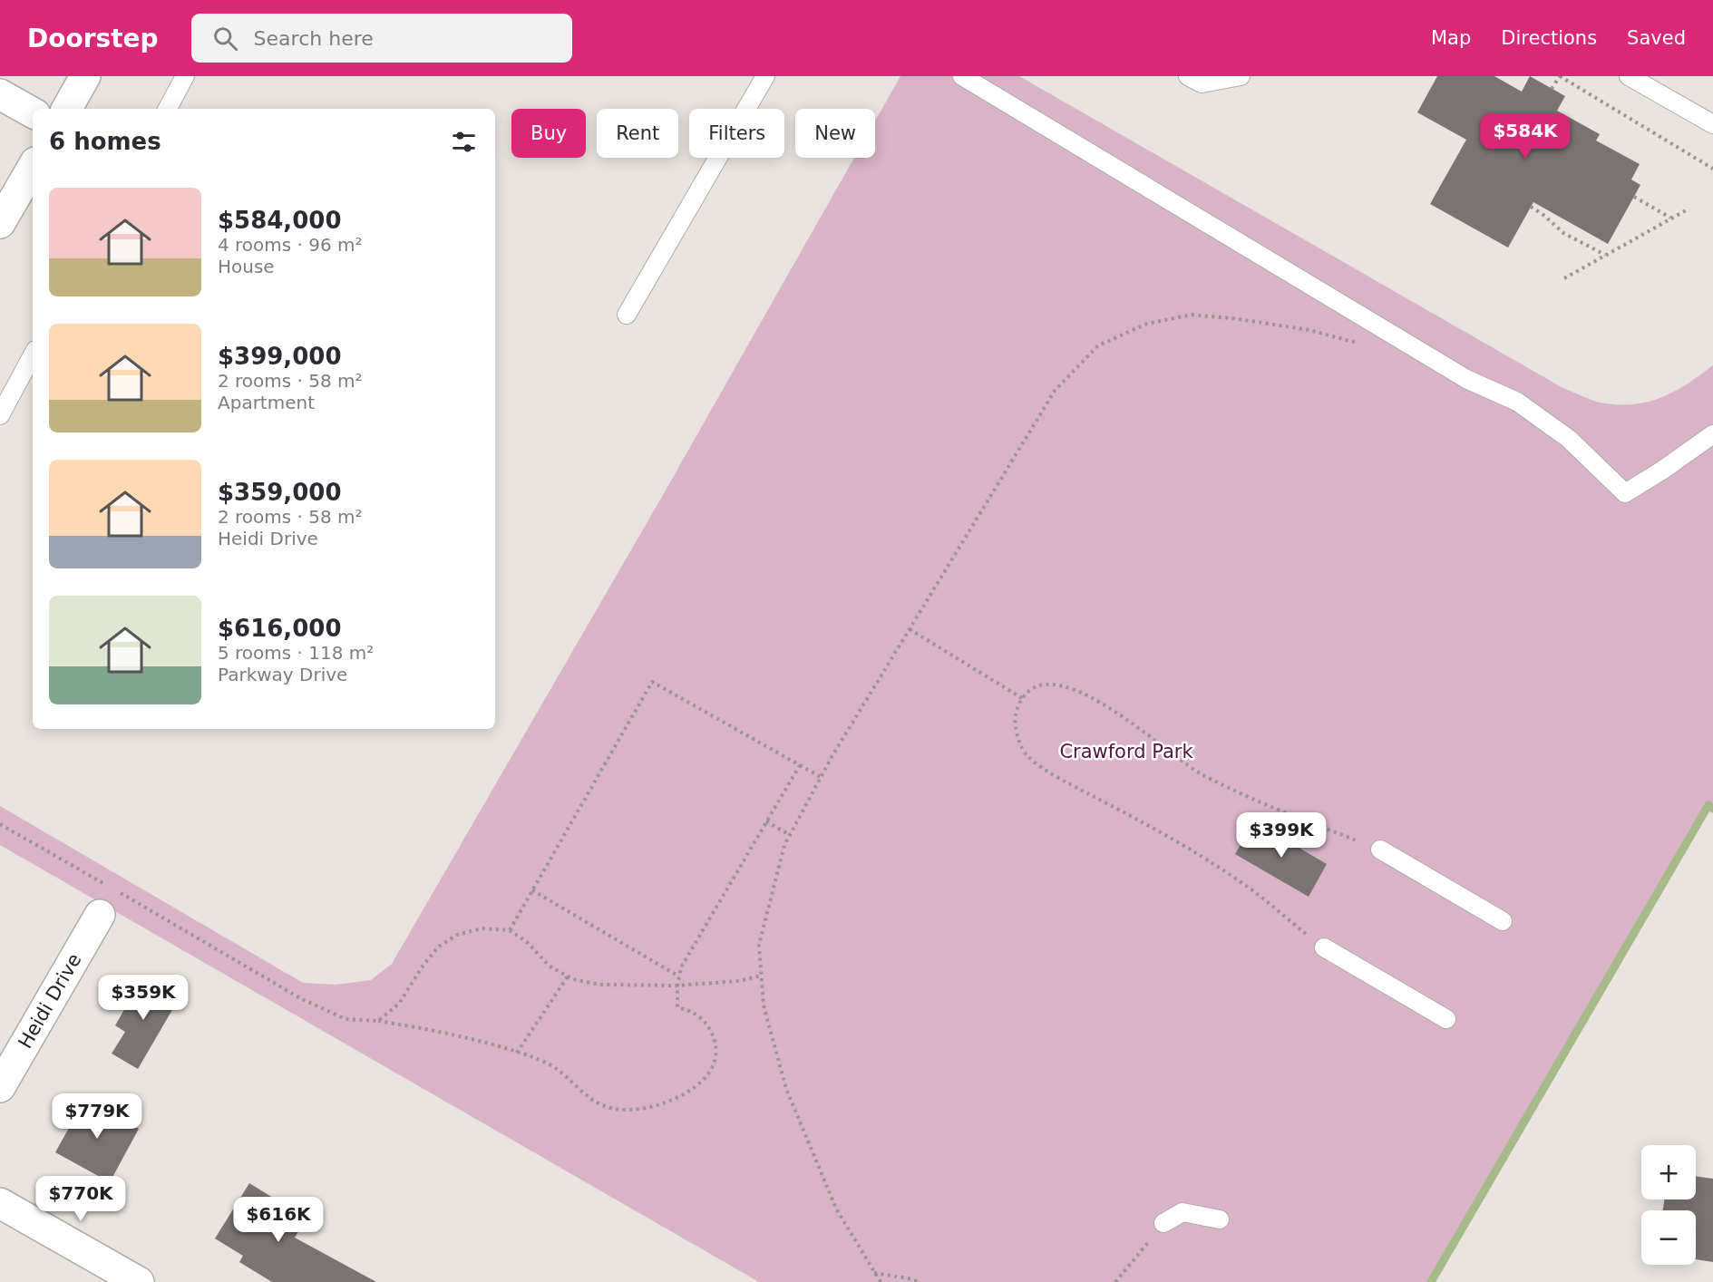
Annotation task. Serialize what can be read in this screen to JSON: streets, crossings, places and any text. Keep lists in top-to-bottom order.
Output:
{
  "streets": {
    "street": ["Heidi Drive"]
  },
  "parks": ["Crawford Park"],
  "page": {
    "header": "Doorstep",
    "search": "Search here",
    "nav": ["Map", "Directions", "Saved"],
    "chip": [
      "Buy",
      "Rent",
      "Filters",
      "New"
    ],
    "heading": "6 homes",
    "price": [
      "$584K",
      "$399K",
      "$359K",
      "$779K",
      "$770K",
      "$616K"
    ],
    "list": [
      {
        "name": "$584,000",
        "note": "4 rooms · 96 m² · House"
      },
      {
        "name": "$399,000",
        "note": "2 rooms · 58 m² · Apartment"
      },
      {
        "name": "$359,000",
        "note": "2 rooms · 58 m² · Heidi Drive"
      },
      {
        "name": "$616,000",
        "note": "5 rooms · 118 m² · Parkway Drive"
      }
    ],
    "map_buttons": ["+", "−"]
  }
}
